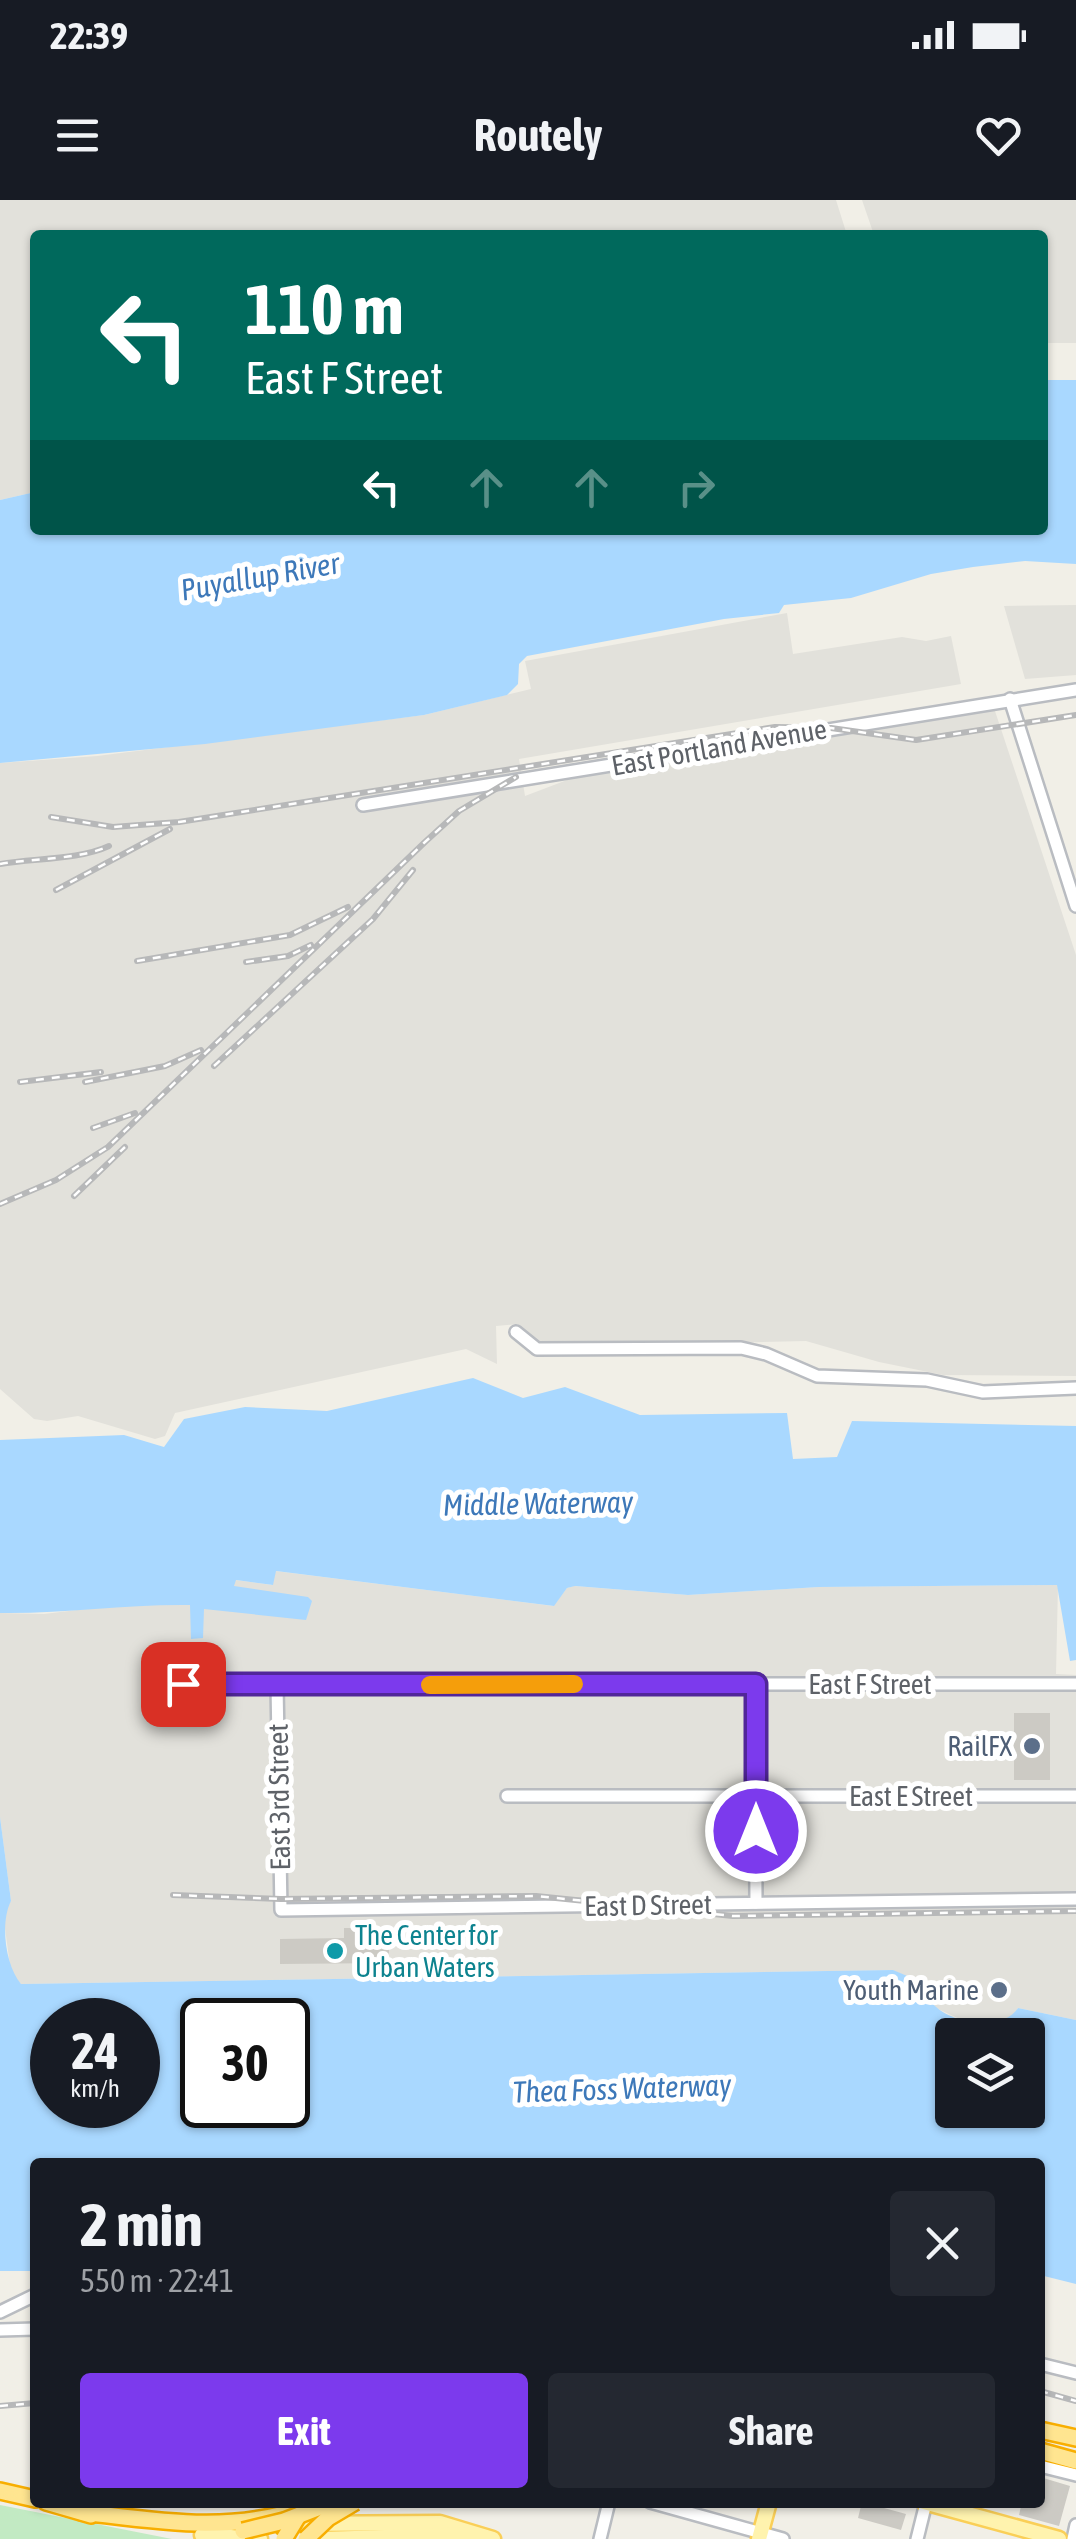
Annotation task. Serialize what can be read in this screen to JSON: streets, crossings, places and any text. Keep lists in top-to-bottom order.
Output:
{
  "streets": {
    "street": [
      "East Portland Avenue",
      "East F Street",
      "East E Street",
      "East 3rd Street",
      "East D Street"
    ]
  },
  "crossings": [
    ["East F Street", "East 3rd Street"],
    ["East 3rd Street", "East D Street"]
  ],
  "water": ["Puyallup River", "Middle Waterway", "Thea Foss Waterway"],
  "places": ["RailFX", "The Center for Urban Waters", "Youth Marine"],
  "page": {
    "status": "22:39",
    "header": "Routely",
    "turn": ["110 m", "East F Street"],
    "speed": "24 km/h",
    "limit": "30",
    "heading": ["2 min", "550 m · 22:41"],
    "buttons": ["Exit", "Share"]
  }
}
